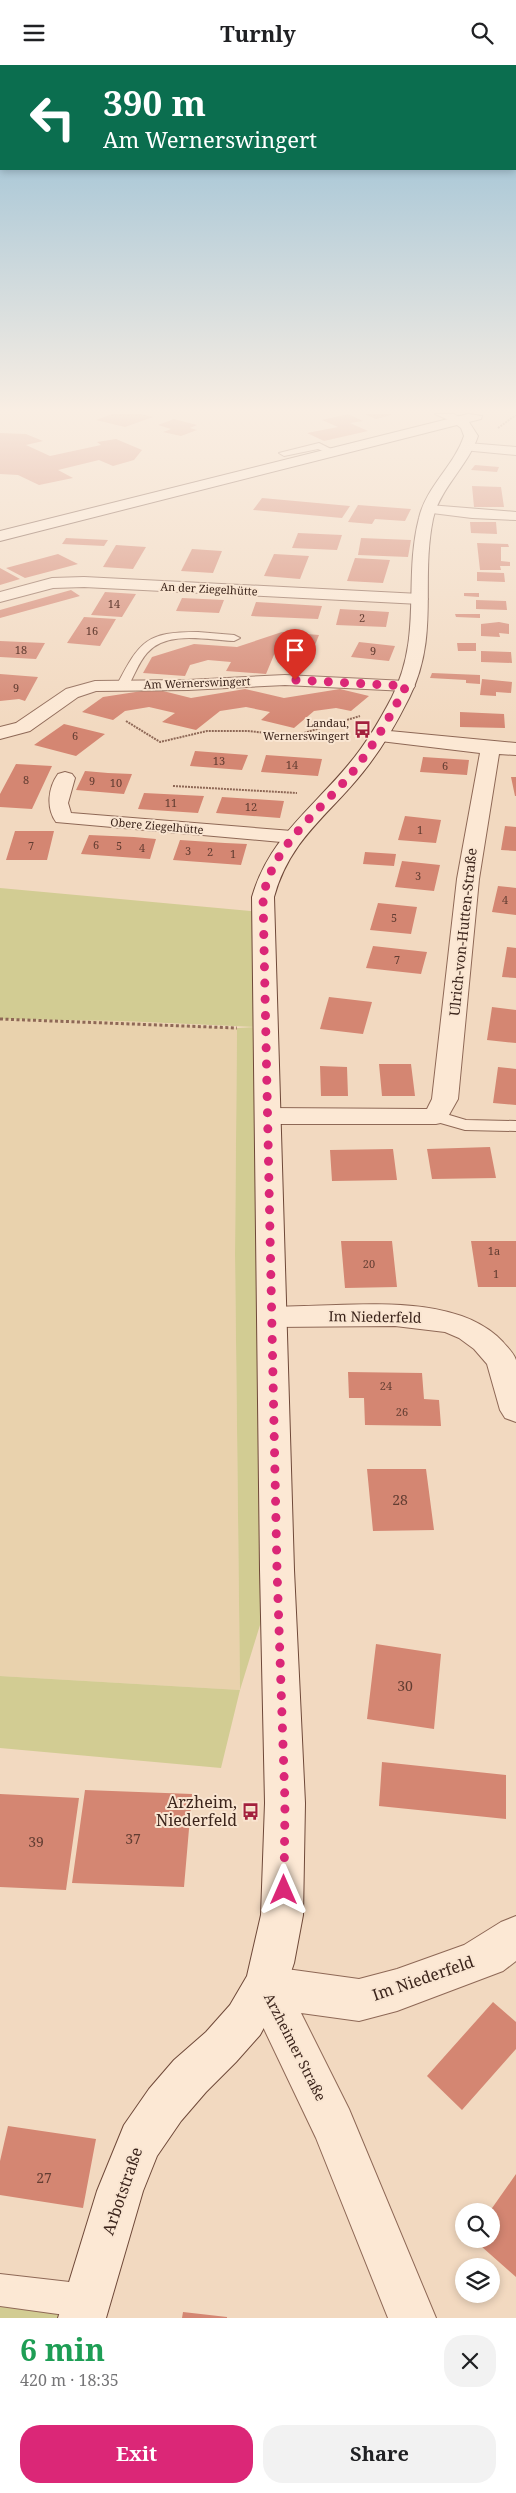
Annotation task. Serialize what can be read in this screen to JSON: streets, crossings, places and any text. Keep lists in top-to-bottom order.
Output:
{
  "streets": {
    "street": [
      "An der Ziegelhütte",
      "Am Wernerswingert",
      "Obere Ziegelhütte",
      "Ulrich-von-Hutten-Straße",
      "Im Niederfeld",
      "Arzheimer Straße",
      "Arbotstraße"
    ]
  },
  "crossings": [
    ["An der Ziegelhütte", "Arzheimer Straße"],
    ["Am Wernerswingert", "Arzheimer Straße"],
    ["Obere Ziegelhütte", "Arzheimer Straße"],
    ["Im Niederfeld", "Arzheimer Straße"],
    ["Im Niederfeld", "Arbotstraße"],
    ["Arzheimer Straße", "Arbotstraße"]
  ],
  "places": {
    "bus stop": ["Landau, Wernerswingert", "Arzheim, Niederfeld"]
  },
  "house_numbers": [
    "14",
    "2",
    "16",
    "18",
    "9",
    "9",
    "6",
    "13",
    "14",
    "6",
    "8",
    "9",
    "10",
    "11",
    "12",
    "1",
    "6",
    "7",
    "5",
    "4",
    "3",
    "2",
    "1",
    "3",
    "4",
    "5",
    "7",
    "1a",
    "20",
    "1",
    "24",
    "26",
    "28",
    "30",
    "37",
    "39",
    "27"
  ],
  "page": {
    "header": "Turnly",
    "turn": ["390 m", "Am Wernerswingert"],
    "heading": ["6 min", "420 m · 18:35"],
    "buttons": ["Exit", "Share"]
  }
}
